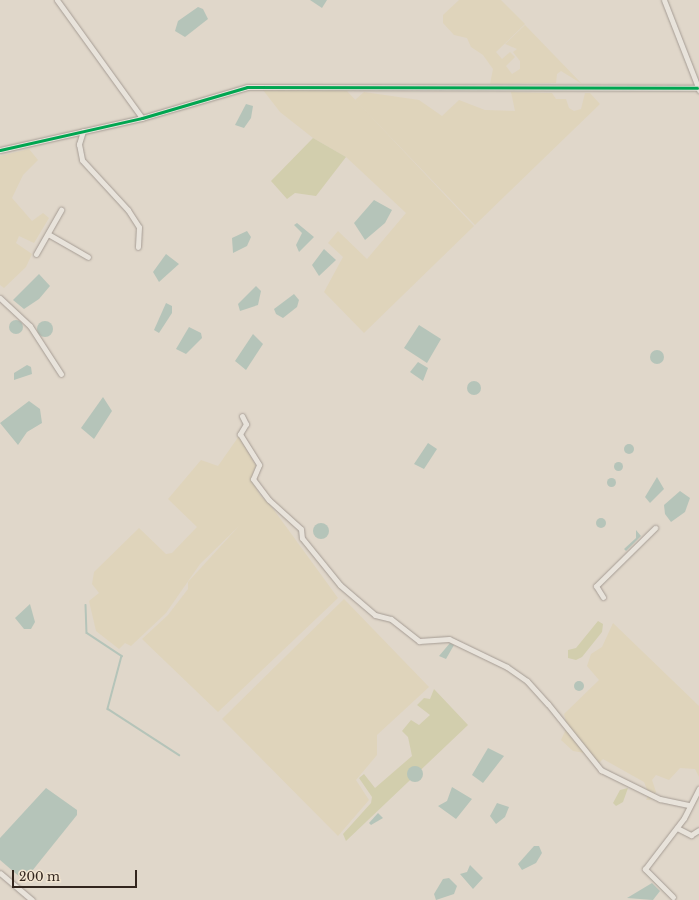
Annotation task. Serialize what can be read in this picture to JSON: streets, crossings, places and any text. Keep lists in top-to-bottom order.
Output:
{
  "scale_bar": "200 m"
}
